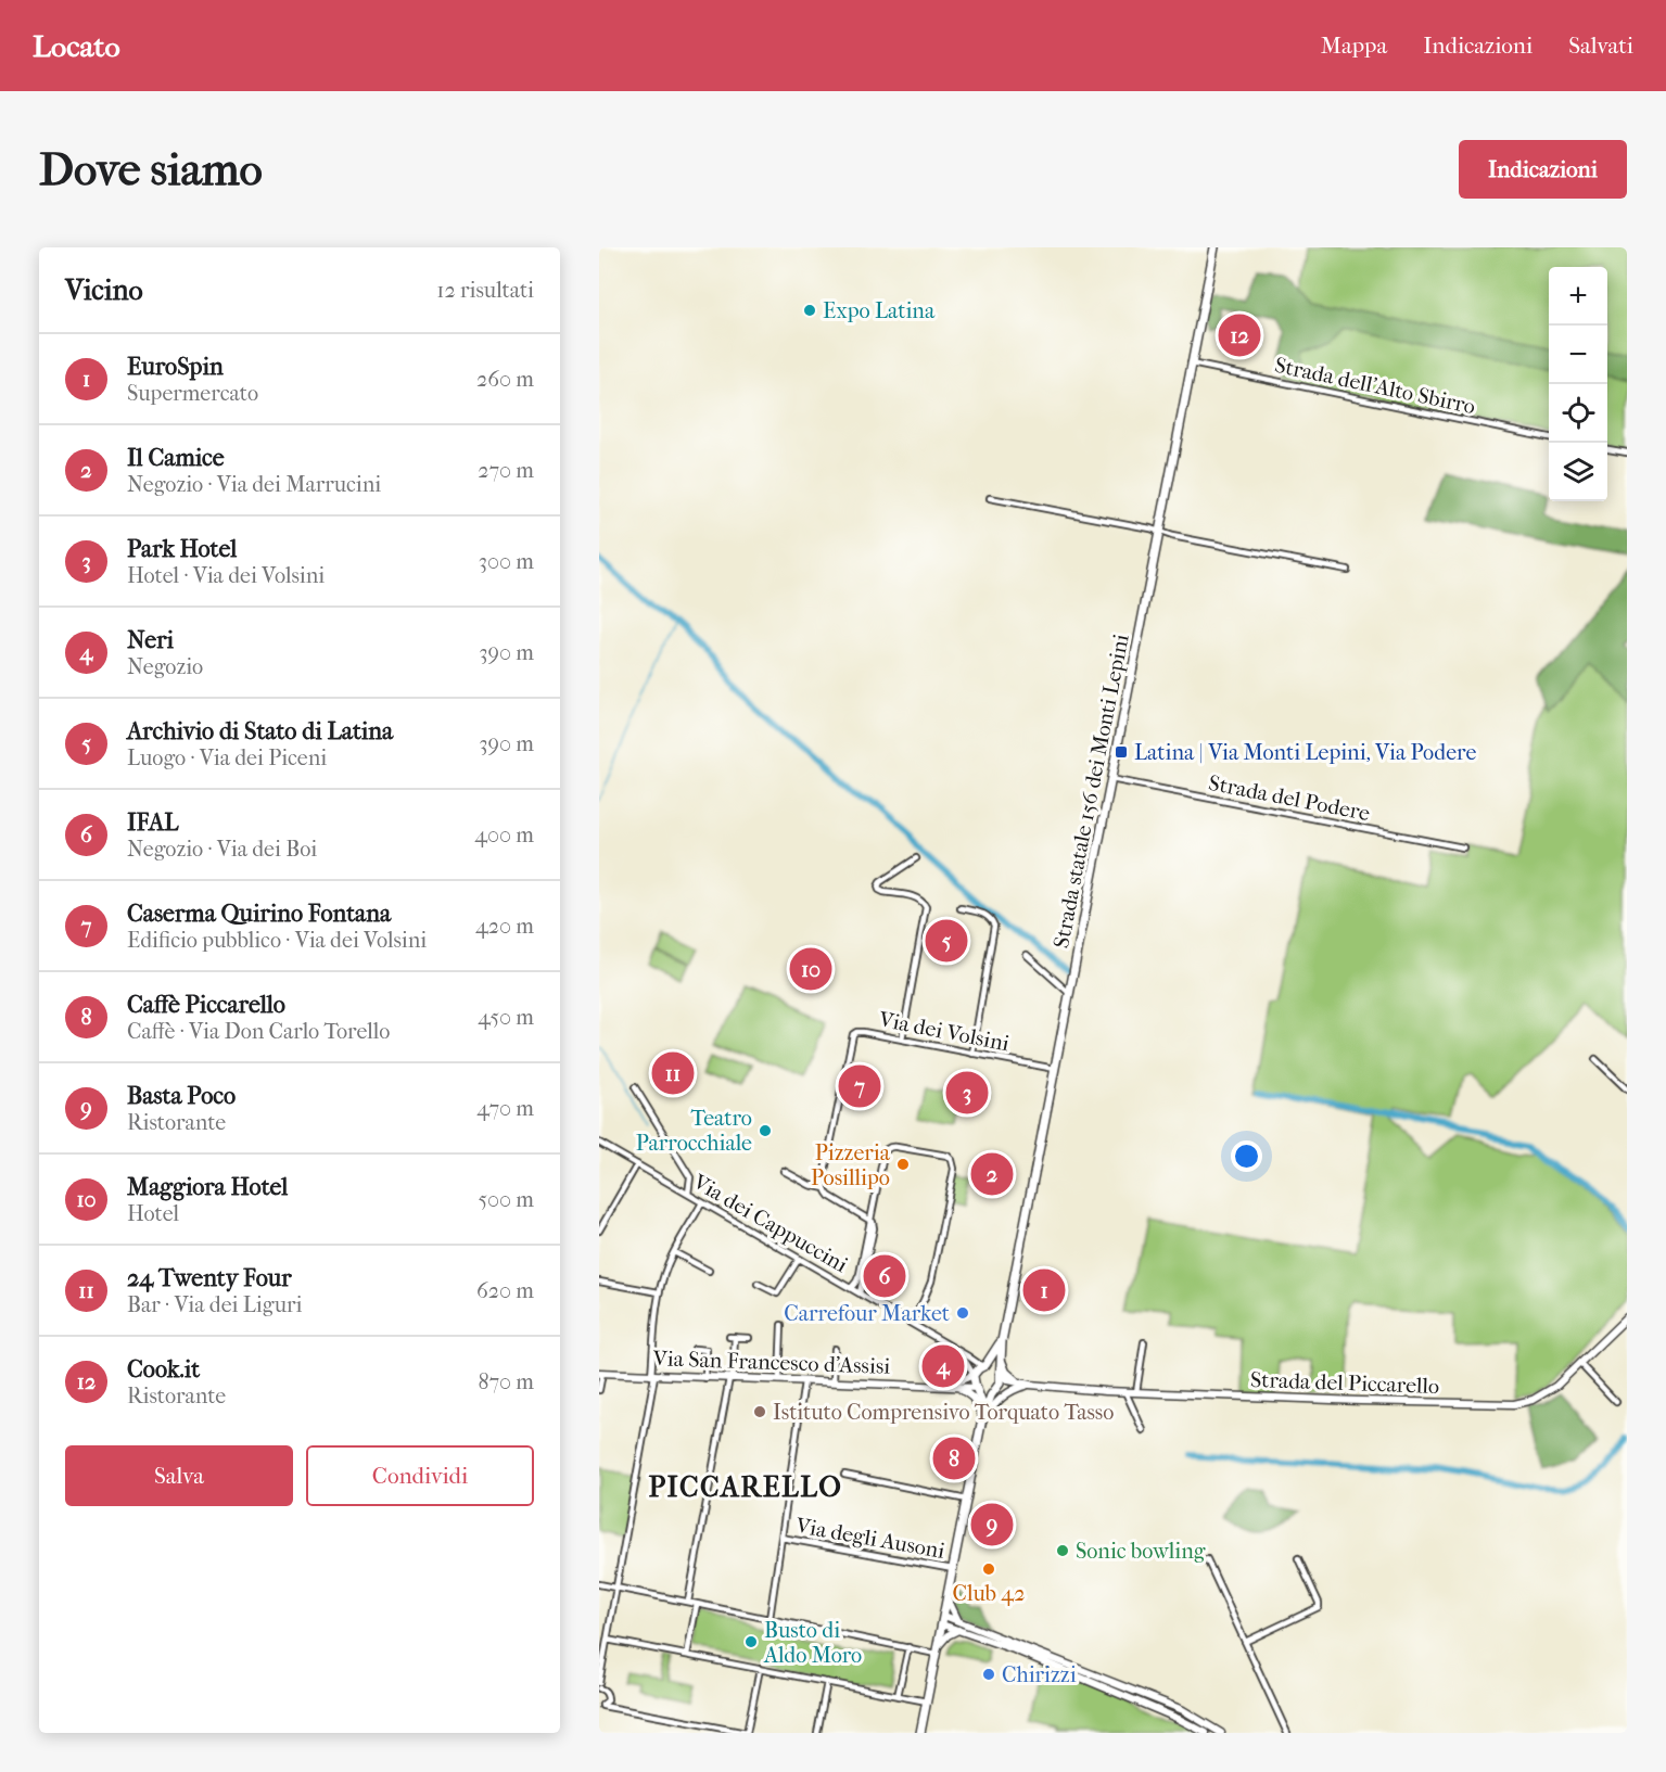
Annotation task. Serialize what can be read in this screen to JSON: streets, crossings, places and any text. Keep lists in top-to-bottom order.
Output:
{
  "streets": {
    "main road": ["Strada statale 156 dei Monti Lepini"],
    "street": [
      "Strada dell'Alto Sbirro",
      "Strada del Podere",
      "Via dei Volsini",
      "Via dei Cappuccini",
      "Via San Francesco d'Assisi",
      "Strada del Piccarello",
      "Via degli Ausoni"
    ]
  },
  "crossings": [
    ["Strada dell'Alto Sbirro", "Strada statale 156 dei Monti Lepini"],
    ["Strada statale 156 dei Monti Lepini", "Strada del Podere"],
    ["Strada statale 156 dei Monti Lepini", "Via dei Volsini"],
    ["Strada statale 156 dei Monti Lepini", "Via dei Cappuccini"],
    ["Strada statale 156 dei Monti Lepini", "Via San Francesco d'Assisi"],
    ["Strada statale 156 dei Monti Lepini", "Strada del Piccarello"],
    ["Via dei Cappuccini", "Via San Francesco d'Assisi"],
    ["Via dei Cappuccini", "Strada del Piccarello"],
    ["Via San Francesco d'Assisi", "Strada del Piccarello"]
  ],
  "districts": ["PICCARELLO"],
  "places": {
    "other": [
      "Expo Latina",
      "Teatro Parrocchiale",
      "Pizzeria Posillipo",
      "Carrefour Market",
      "Istituto Comprensivo Torquato Tasso",
      "Sonic bowling",
      "Club 42",
      "Busto di Aldo Moro",
      "Chirizzi"
    ],
    "transit": ["Latina | Via Monti Lepini, Via Podere"]
  },
  "page": {
    "header": "Locato",
    "nav": ["Mappa", "Indicazioni", "Salvati"],
    "buttons": [
      "Indicazioni",
      ["Salva", "Condividi"]
    ],
    "title": "Dove siamo",
    "heading": ["Vicino", "12 risultati"],
    "map_buttons": ["+", "−"],
    "pins": [
      "12",
      "5",
      "10",
      "11",
      "7",
      "3",
      "2",
      "6",
      "1",
      "4",
      "8",
      "9"
    ],
    "list": [
      {
        "mark": "1",
        "name": "EuroSpin",
        "note": "Supermercato",
        "value": "260 m"
      },
      {
        "mark": "2",
        "name": "Il Camice",
        "note": "Negozio · Via dei Marrucini",
        "value": "270 m"
      },
      {
        "mark": "3",
        "name": "Park Hotel",
        "note": "Hotel · Via dei Volsini",
        "value": "300 m"
      },
      {
        "mark": "4",
        "name": "Neri",
        "note": "Negozio",
        "value": "390 m"
      },
      {
        "mark": "5",
        "name": "Archivio di Stato di Latina",
        "note": "Luogo · Via dei Piceni",
        "value": "390 m"
      },
      {
        "mark": "6",
        "name": "IFAL",
        "note": "Negozio · Via dei Boi",
        "value": "400 m"
      },
      {
        "mark": "7",
        "name": "Caserma Quirino Fontana",
        "note": "Edificio pubblico · Via dei Volsini",
        "value": "420 m"
      },
      {
        "mark": "8",
        "name": "Caffè Piccarello",
        "note": "Caffè · Via Don Carlo Torello",
        "value": "450 m"
      },
      {
        "mark": "9",
        "name": "Basta Poco",
        "note": "Ristorante",
        "value": "470 m"
      },
      {
        "mark": "10",
        "name": "Maggiora Hotel",
        "note": "Hotel",
        "value": "500 m"
      },
      {
        "mark": "11",
        "name": "24 Twenty Four",
        "note": "Bar · Via dei Liguri",
        "value": "620 m"
      },
      {
        "mark": "12",
        "name": "Cook.it",
        "note": "Ristorante",
        "value": "870 m"
      }
    ]
  }
}
